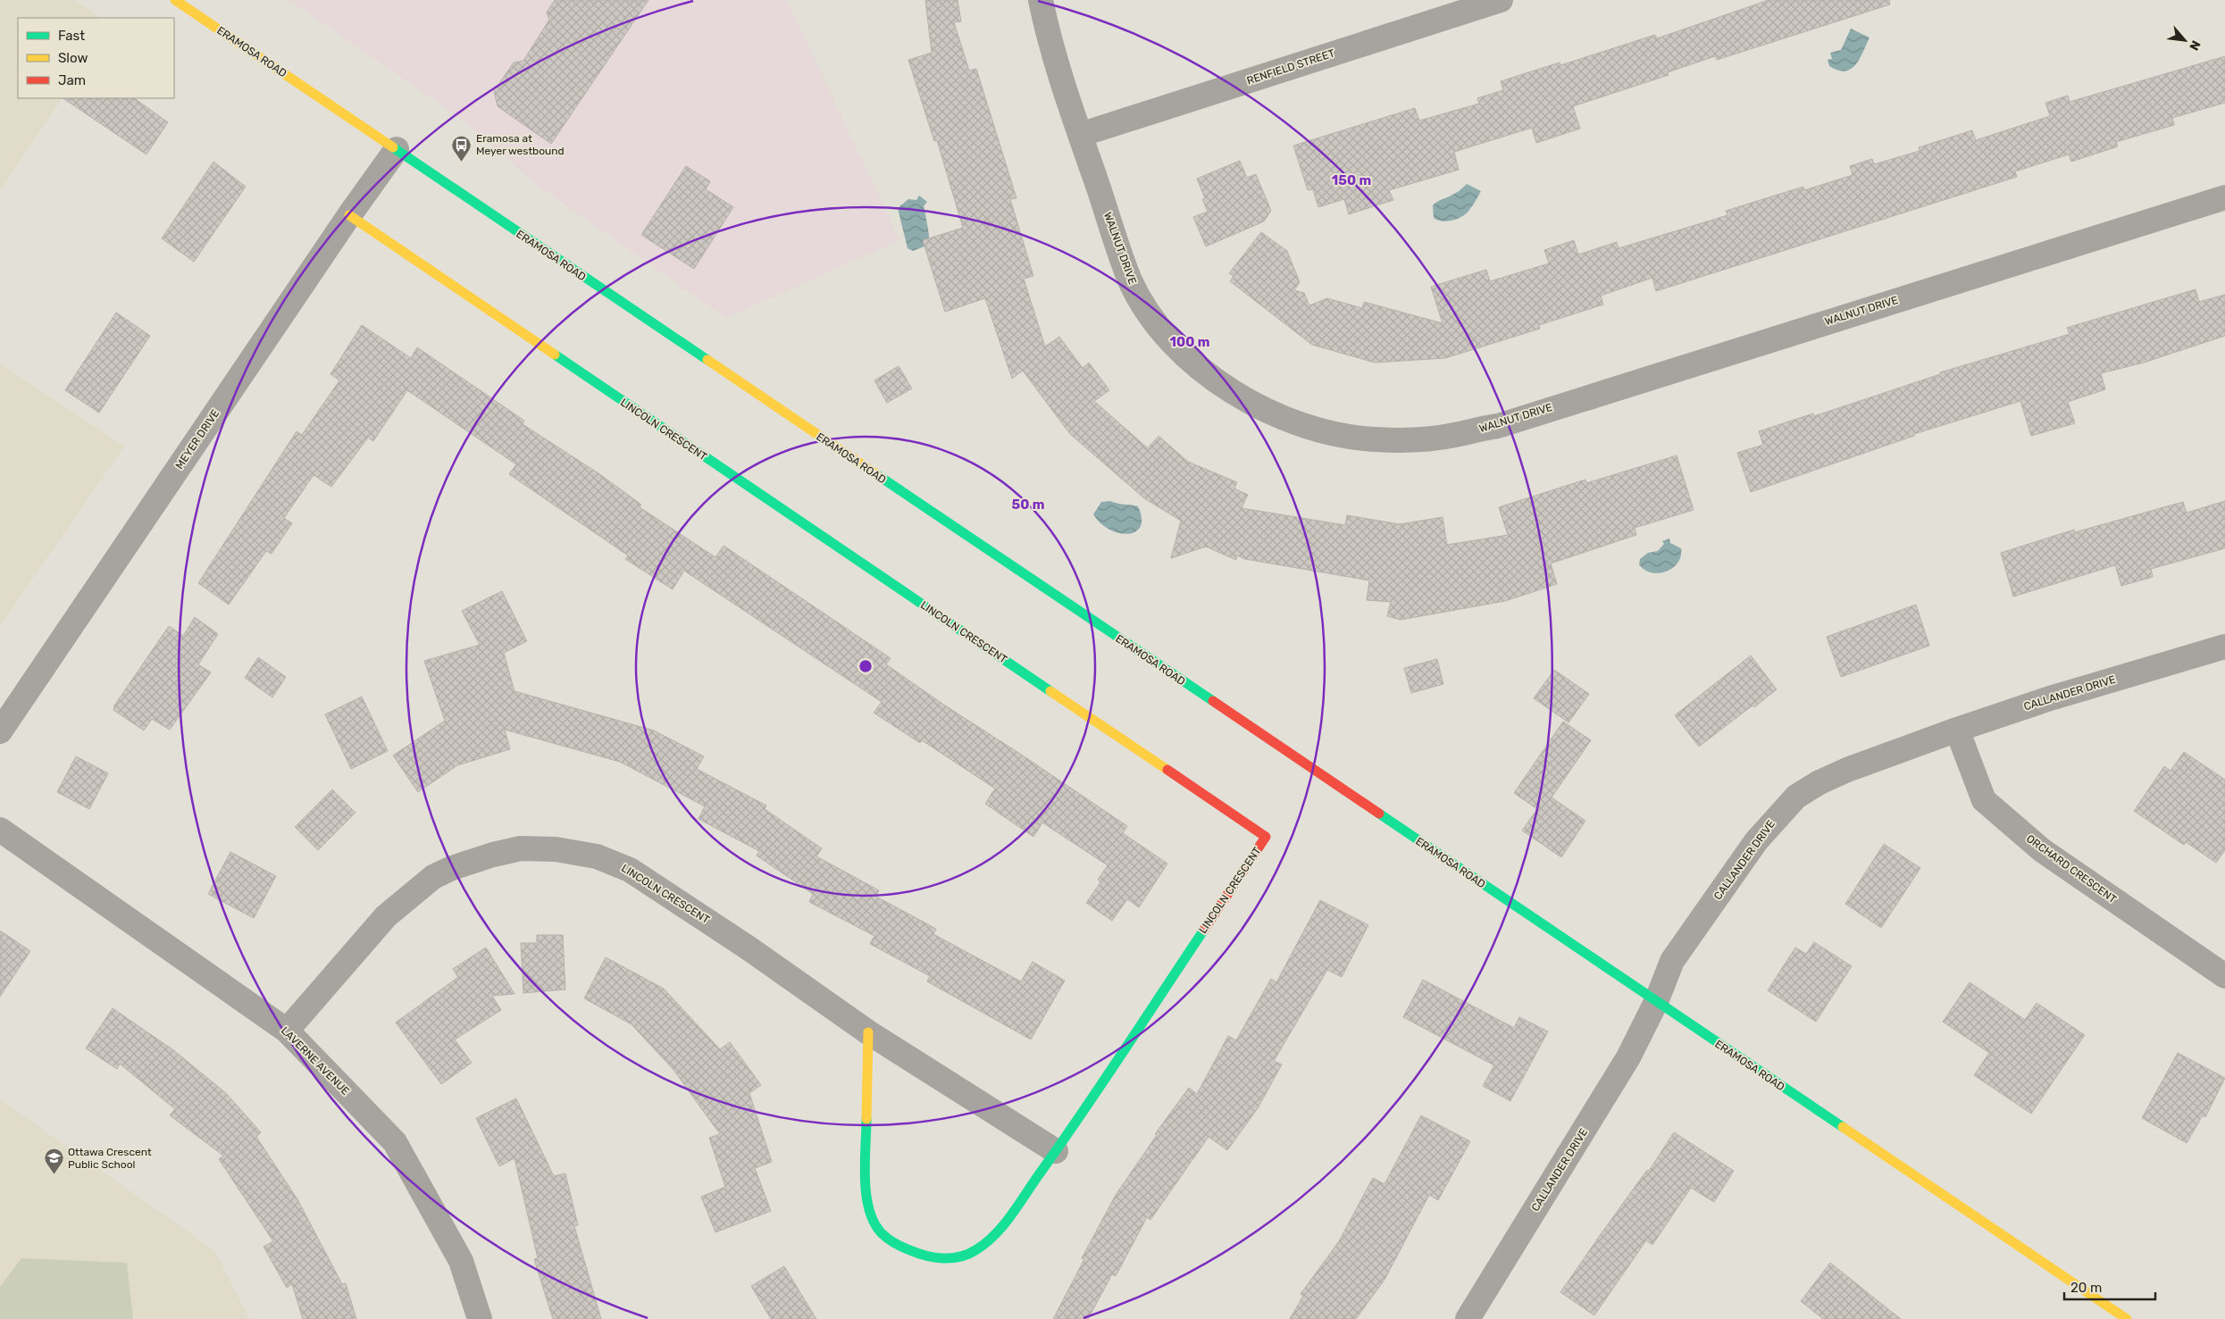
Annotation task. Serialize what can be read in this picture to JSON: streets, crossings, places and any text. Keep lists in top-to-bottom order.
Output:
{
  "streets": {
    "main road": ["ERAMOSA ROAD", "LINCOLN CRESCENT"],
    "street": [
      "RENFIELD STREET",
      "WALNUT DRIVE",
      "MEYER DRIVE",
      "CALLANDER DRIVE",
      "ORCHARD CRESCENT",
      "LAVERNE AVENUE"
    ]
  },
  "crossings": [
    ["ERAMOSA ROAD", "MEYER DRIVE"],
    ["ERAMOSA ROAD", "CALLANDER DRIVE"],
    ["RENFIELD STREET", "WALNUT DRIVE"],
    ["LINCOLN CRESCENT", "MEYER DRIVE"],
    ["LINCOLN CRESCENT", "LAVERNE AVENUE"],
    ["CALLANDER DRIVE", "ORCHARD CRESCENT"]
  ],
  "places": {
    "bus stop": ["Eramosa at Meyer westbound"],
    "school or university": ["Ottawa Crescent Public School"]
  },
  "legend": ["Fast", "Slow", "Jam"],
  "scale_bar": "20 m",
  "north": "bottom right",
  "rings": ["150 m", "100 m", "50 m"]
}
